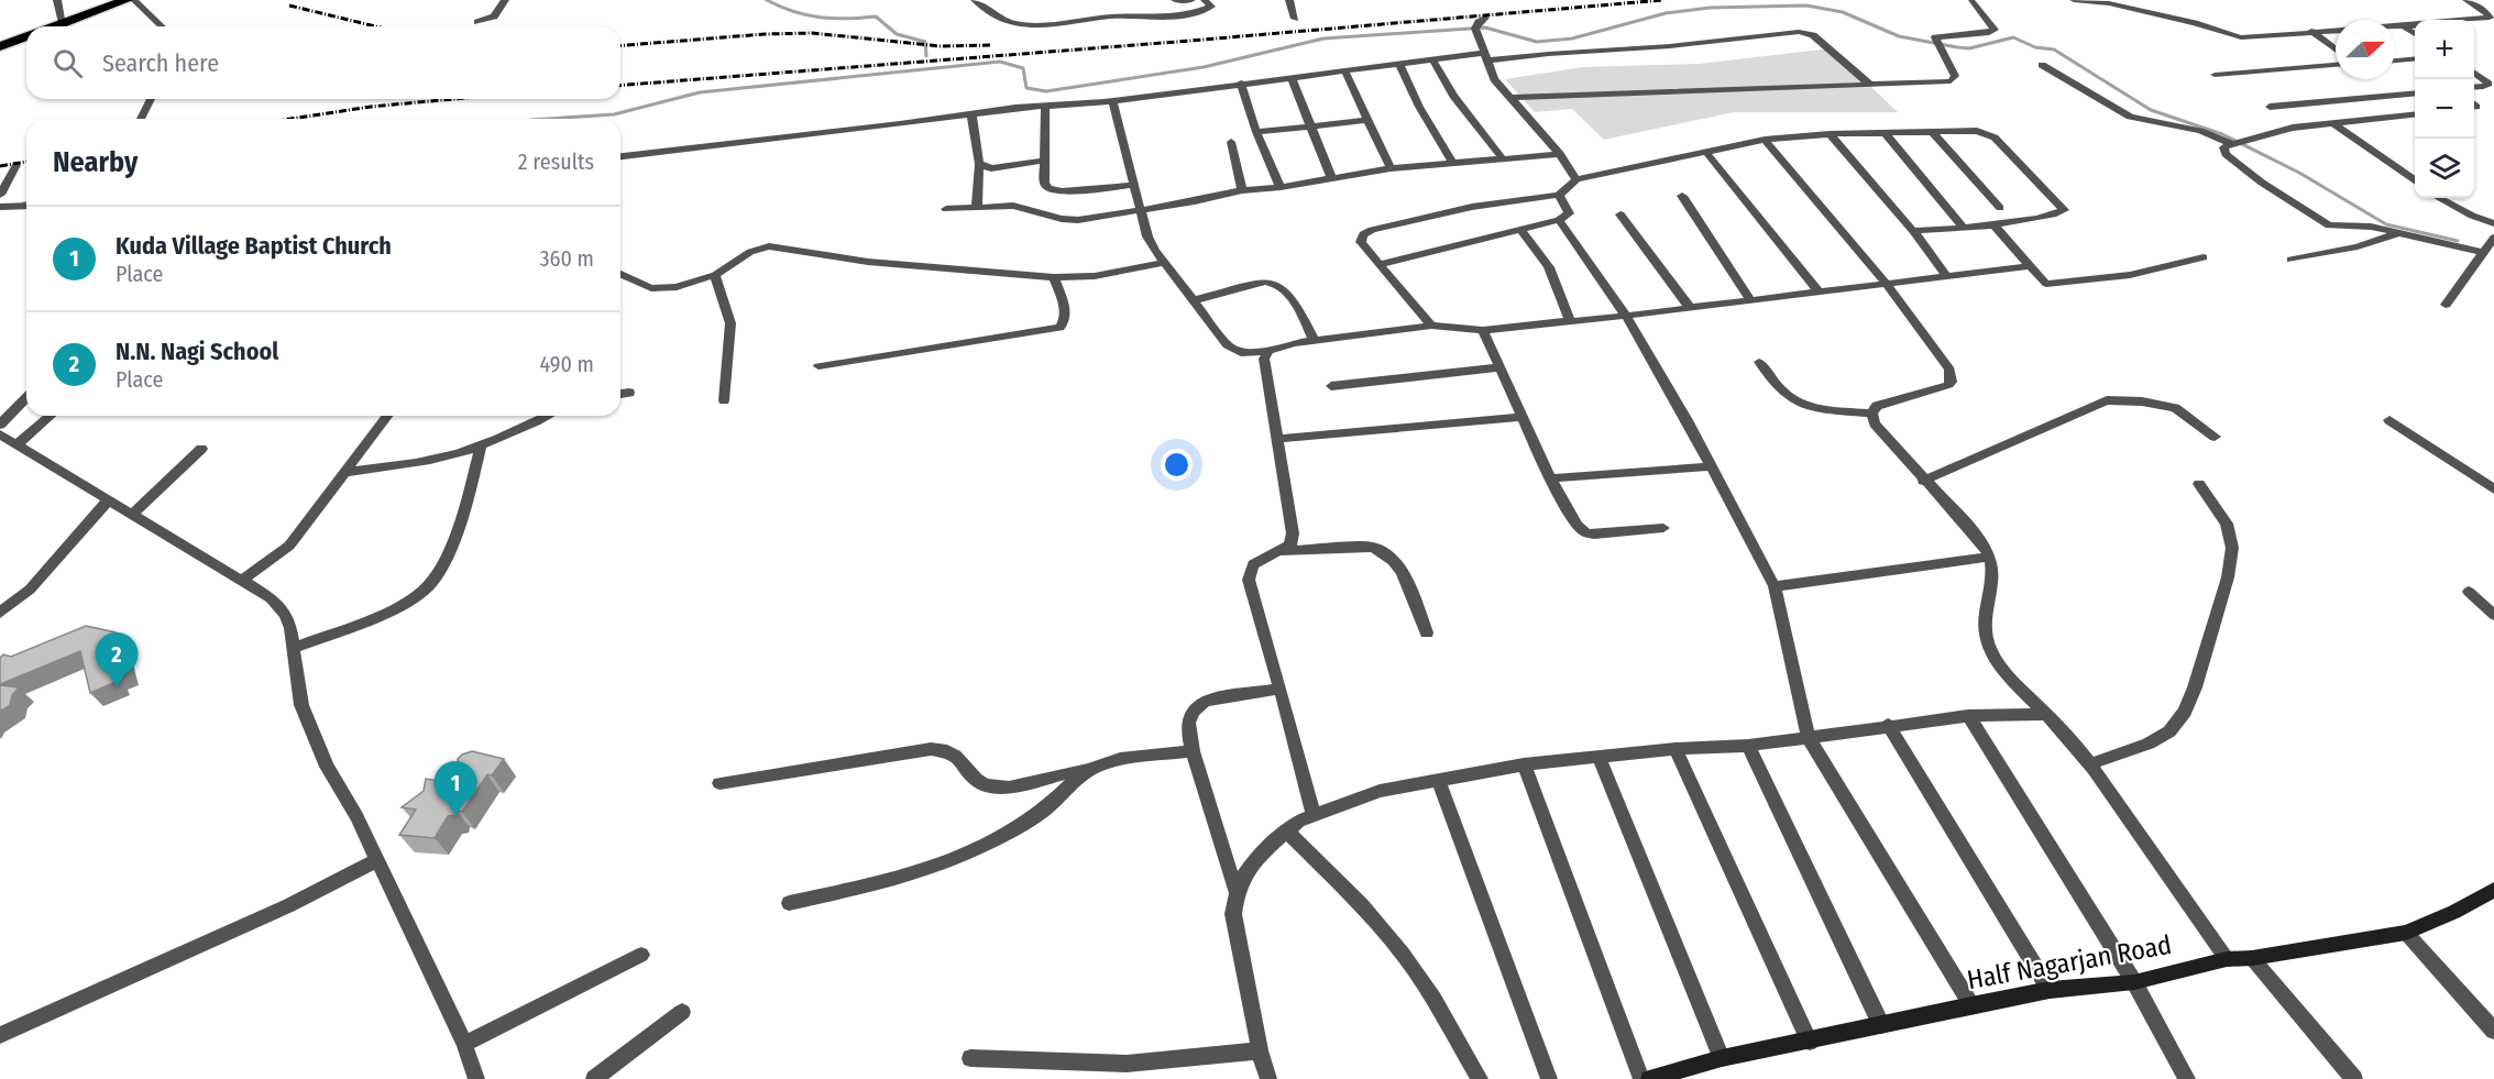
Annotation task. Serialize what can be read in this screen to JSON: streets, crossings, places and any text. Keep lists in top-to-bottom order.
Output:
{
  "streets": {
    "main road": ["Half Nagarjan Road"]
  },
  "north": "right",
  "page": {
    "map_buttons": ["+", "−"],
    "search": "Search here",
    "heading": ["Nearby", "2 results"],
    "list": [
      {
        "mark": "1",
        "name": "Kuda Village Baptist Church",
        "note": "Place",
        "value": "360 m"
      },
      {
        "mark": "2",
        "name": "N.N. Nagi School",
        "note": "Place",
        "value": "490 m"
      }
    ],
    "pins": ["2", "1"]
  }
}
